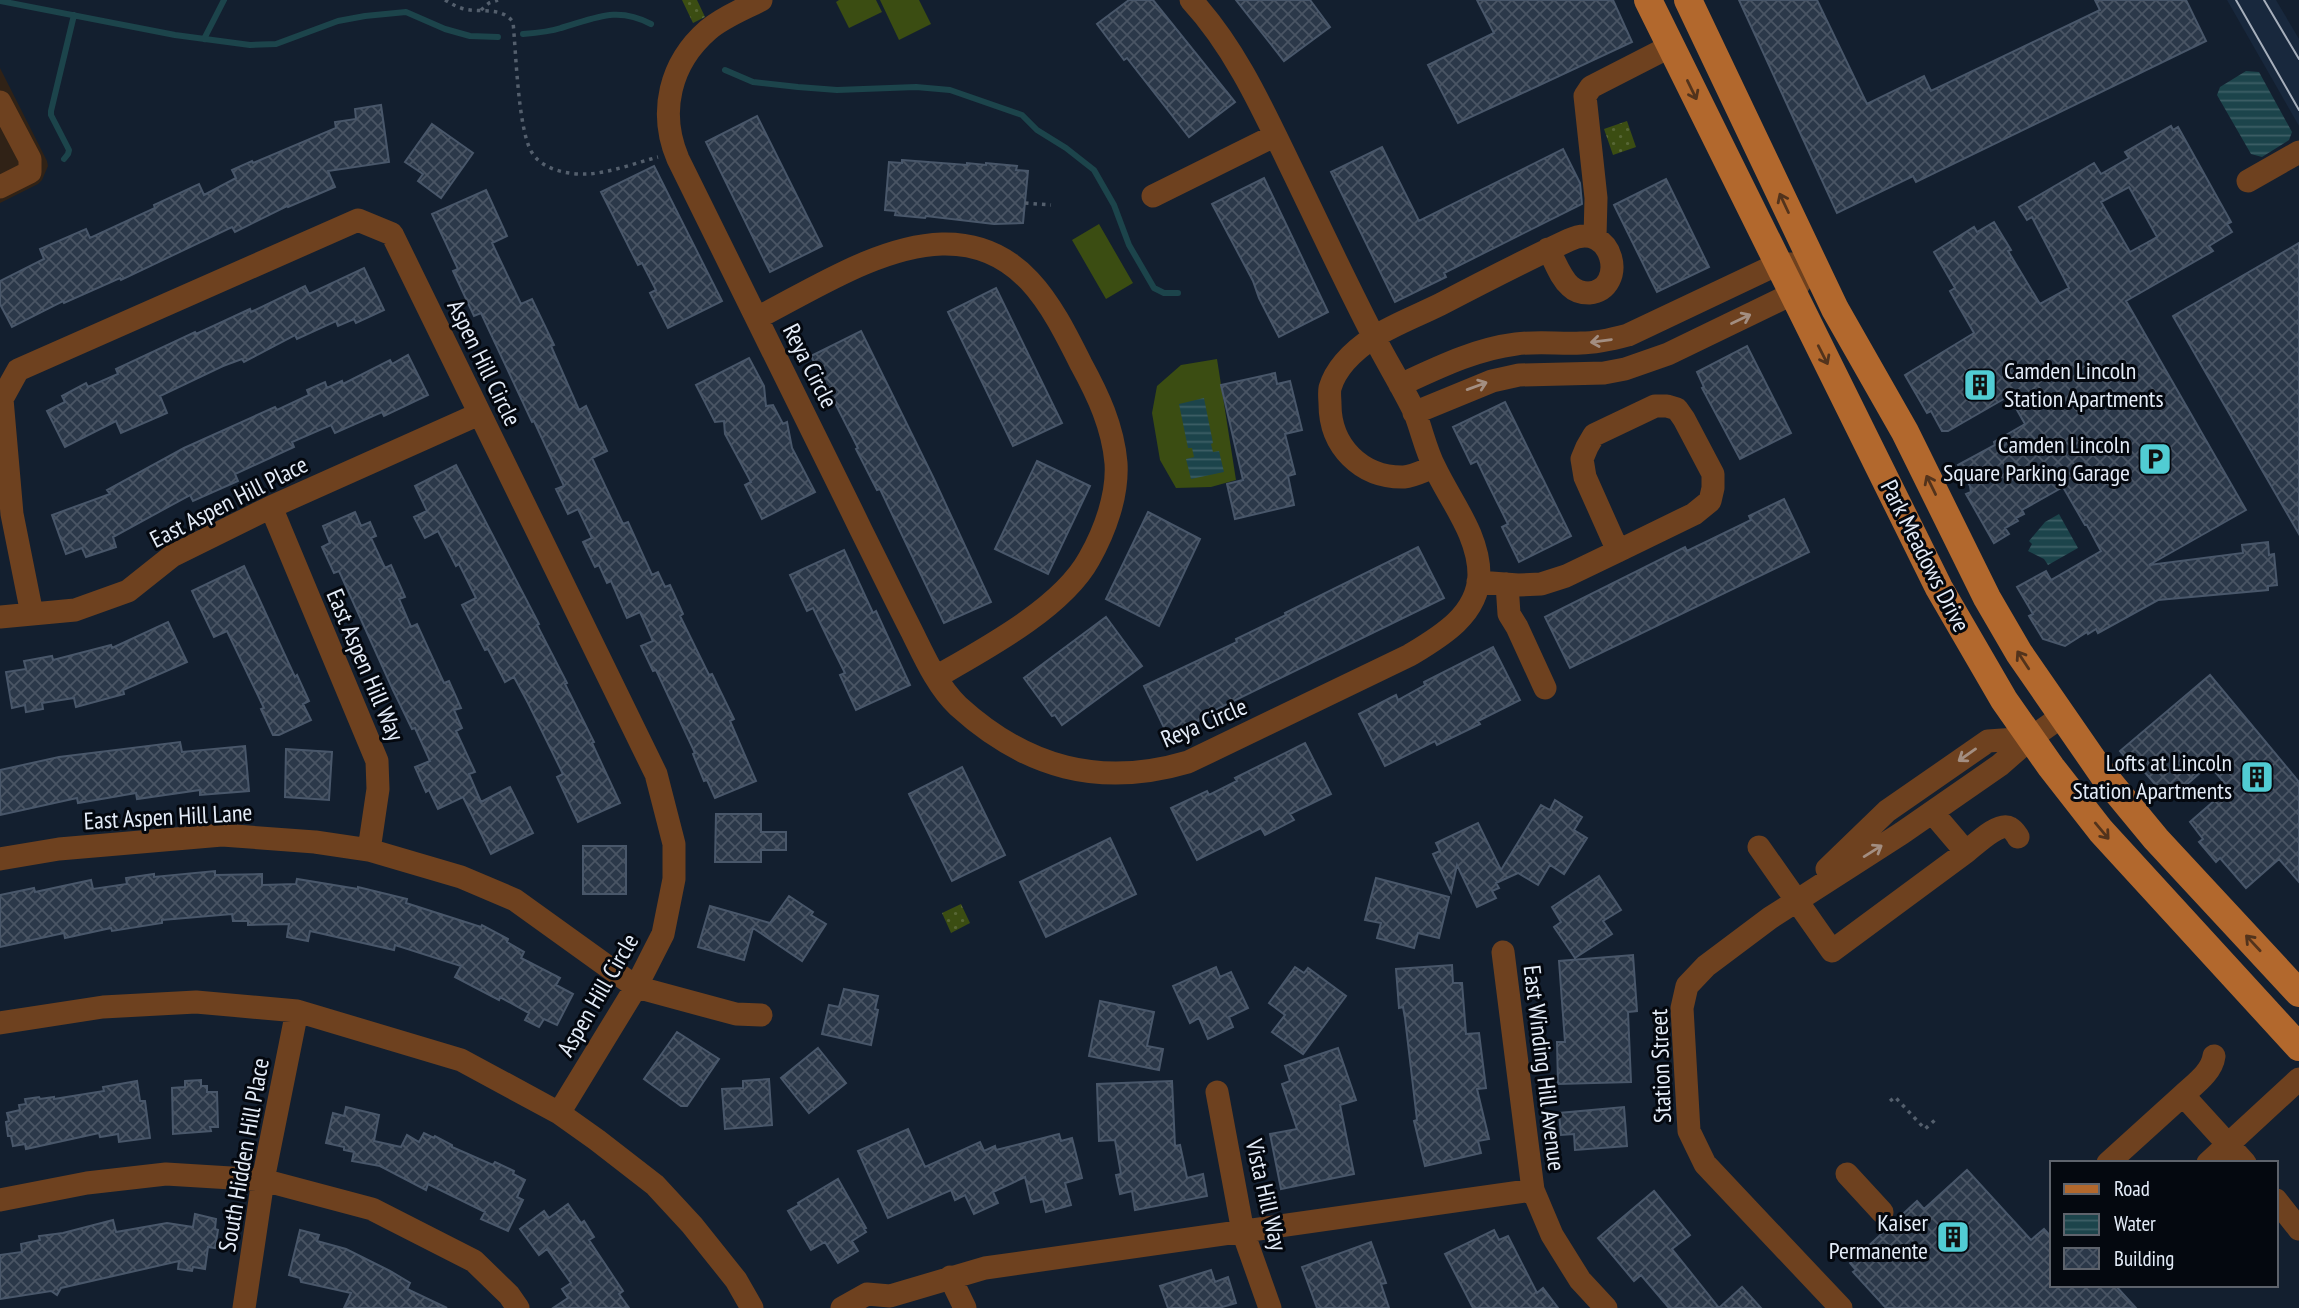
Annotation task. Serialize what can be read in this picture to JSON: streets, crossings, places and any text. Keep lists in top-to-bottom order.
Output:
{
  "streets": {
    "main road": ["Park Meadows Drive"],
    "street": [
      "Aspen Hill Circle",
      "Reya Circle",
      "East Aspen Hill Place",
      "East Aspen Hill Way",
      "East Aspen Hill Lane",
      "Station Street",
      "East Winding Hill Avenue",
      "South Hidden Hill Place",
      "Vista Hill Way"
    ]
  },
  "crossings": [
    ["Aspen Hill Circle", "East Aspen Hill Place"],
    ["Aspen Hill Circle", "East Aspen Hill Lane"],
    ["East Aspen Hill Place", "East Aspen Hill Way"],
    ["Park Meadows Drive", "Station Street"],
    ["East Aspen Hill Way", "East Aspen Hill Lane"]
  ],
  "places": {
    "building": ["Camden Lincoln Station Apartments", "Lofts at Lincoln Station Apartments", "Kaiser Permanente"],
    "parking": ["Camden Lincoln Square Parking Garage"]
  },
  "legend": ["Road", "Water", "Building"]
}
